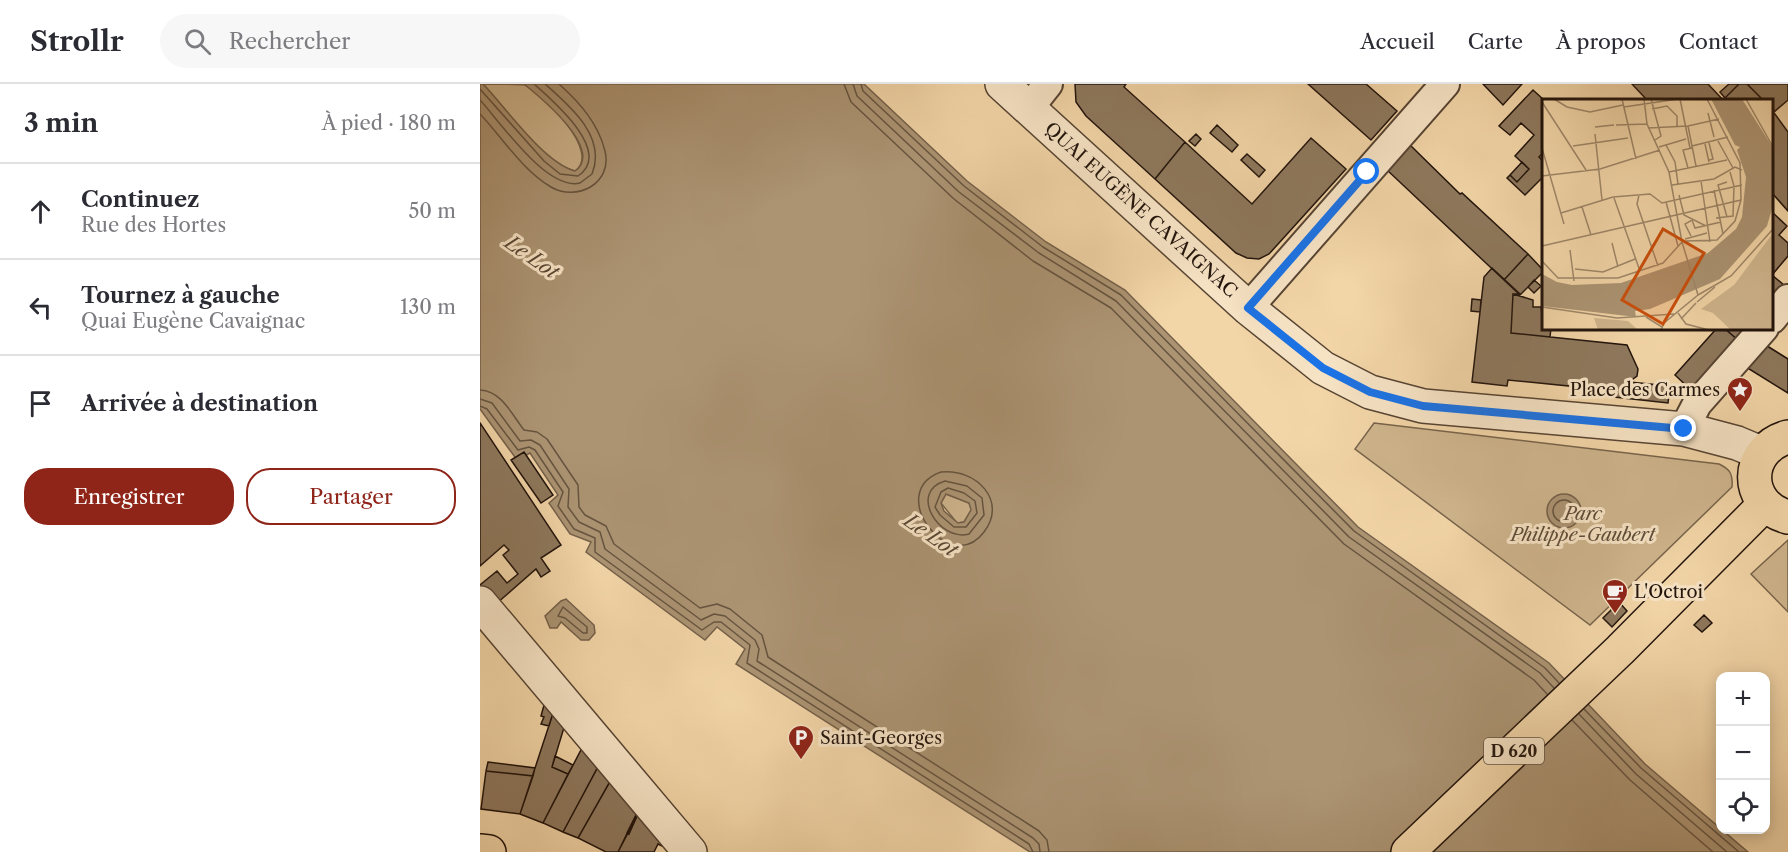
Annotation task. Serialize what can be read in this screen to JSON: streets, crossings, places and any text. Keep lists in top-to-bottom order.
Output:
{
  "streets": {
    "main road": ["D 620"],
    "street": ["QUAI EUGÈNE CAVAIGNAC"]
  },
  "water": ["Le Lot"],
  "parks": ["Parc Philippe-Gaubert"],
  "places": {
    "place": ["Place des Carmes"],
    "cafe": ["L'Octroi"],
    "parking": ["Saint-Georges"]
  },
  "page": {
    "header": "Strollr",
    "search": "Rechercher",
    "nav": [
      "Accueil",
      "Carte",
      "À propos",
      "Contact"
    ],
    "heading": ["3 min", "À pied · 180 m"],
    "list": [
      ["Continuez", "Rue des Hortes", "50 m"],
      ["Tournez à gauche", "Quai Eugène Cavaignac", "130 m"],
      "Arrivée à destination"
    ],
    "buttons": ["Enregistrer", "Partager"],
    "map_buttons": ["+", "−"]
  }
}
